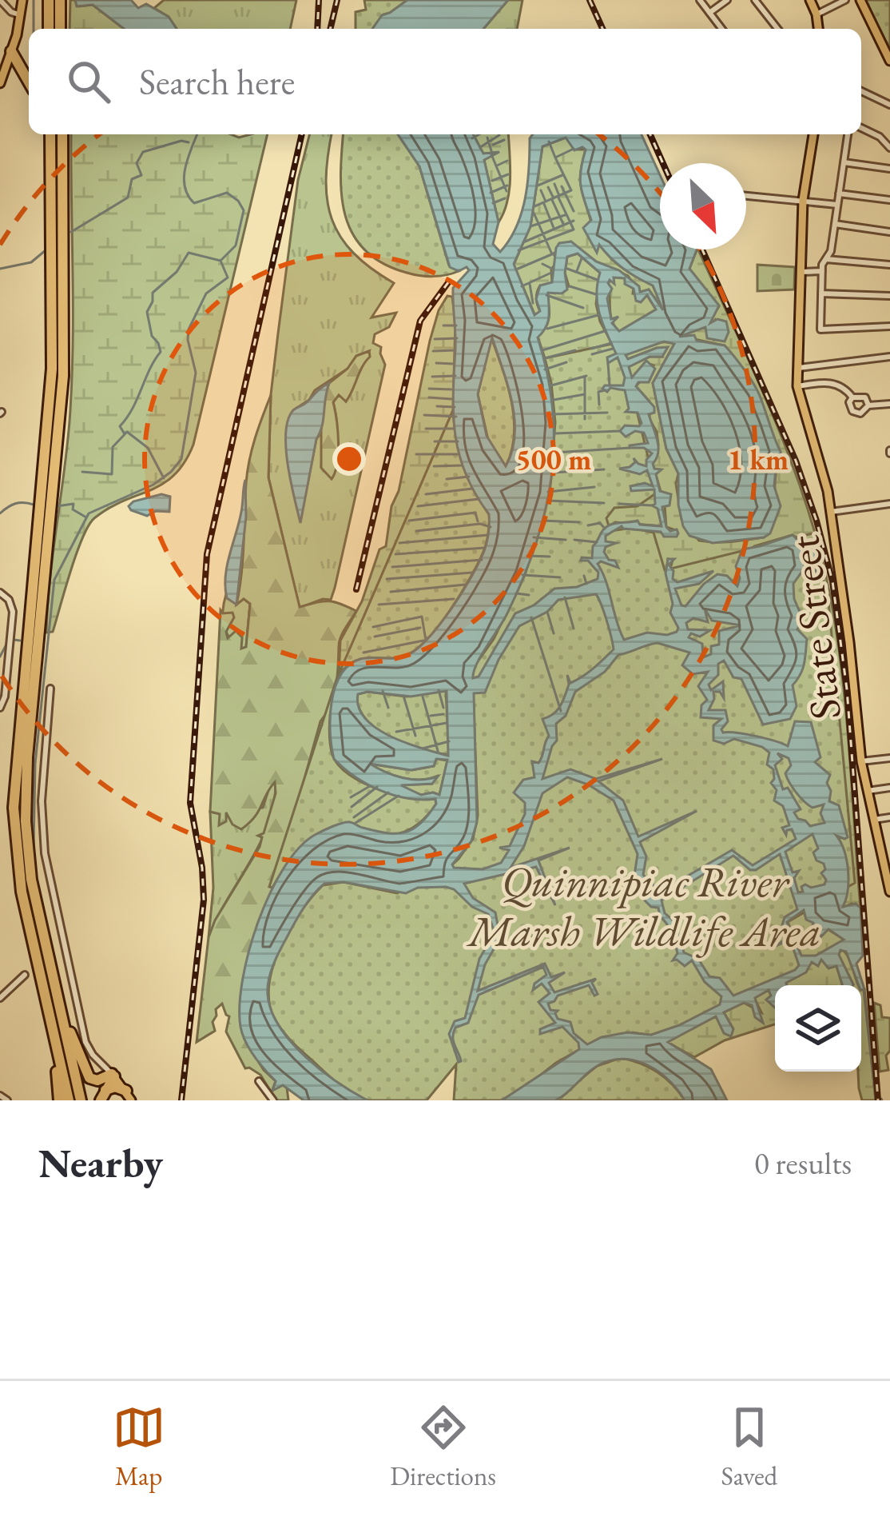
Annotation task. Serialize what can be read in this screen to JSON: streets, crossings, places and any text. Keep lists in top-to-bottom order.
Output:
{
  "streets": {
    "main road": ["State Street"]
  },
  "parks": ["Quinnipiac River Marsh Wildlife Area"],
  "north": "bottom right",
  "page": {
    "search": "Search here",
    "heading": ["Nearby", "0 results"],
    "nav": ["Map", "Directions", "Saved"]
  },
  "rings": ["500 m", "1 km"]
}
